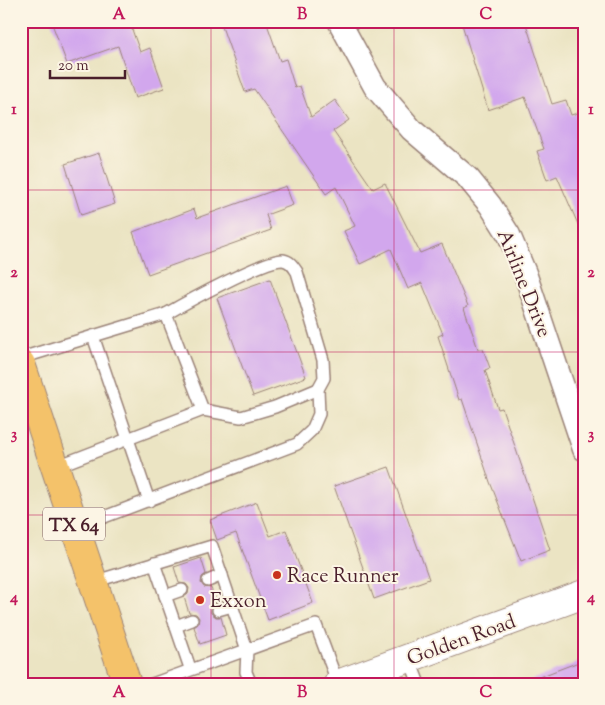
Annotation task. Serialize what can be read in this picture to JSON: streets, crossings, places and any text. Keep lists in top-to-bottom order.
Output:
{
  "streets": {
    "main road": ["TX 64"],
    "street": ["Airline Drive", "Golden Road"]
  },
  "places": ["Race Runner", "Exxon"],
  "scale_bar": "20 m",
  "grid": {
    "columns": ["A", "B", "C"],
    "rows": [
      "1",
      "2",
      "3",
      "4"
    ]
  }
}
